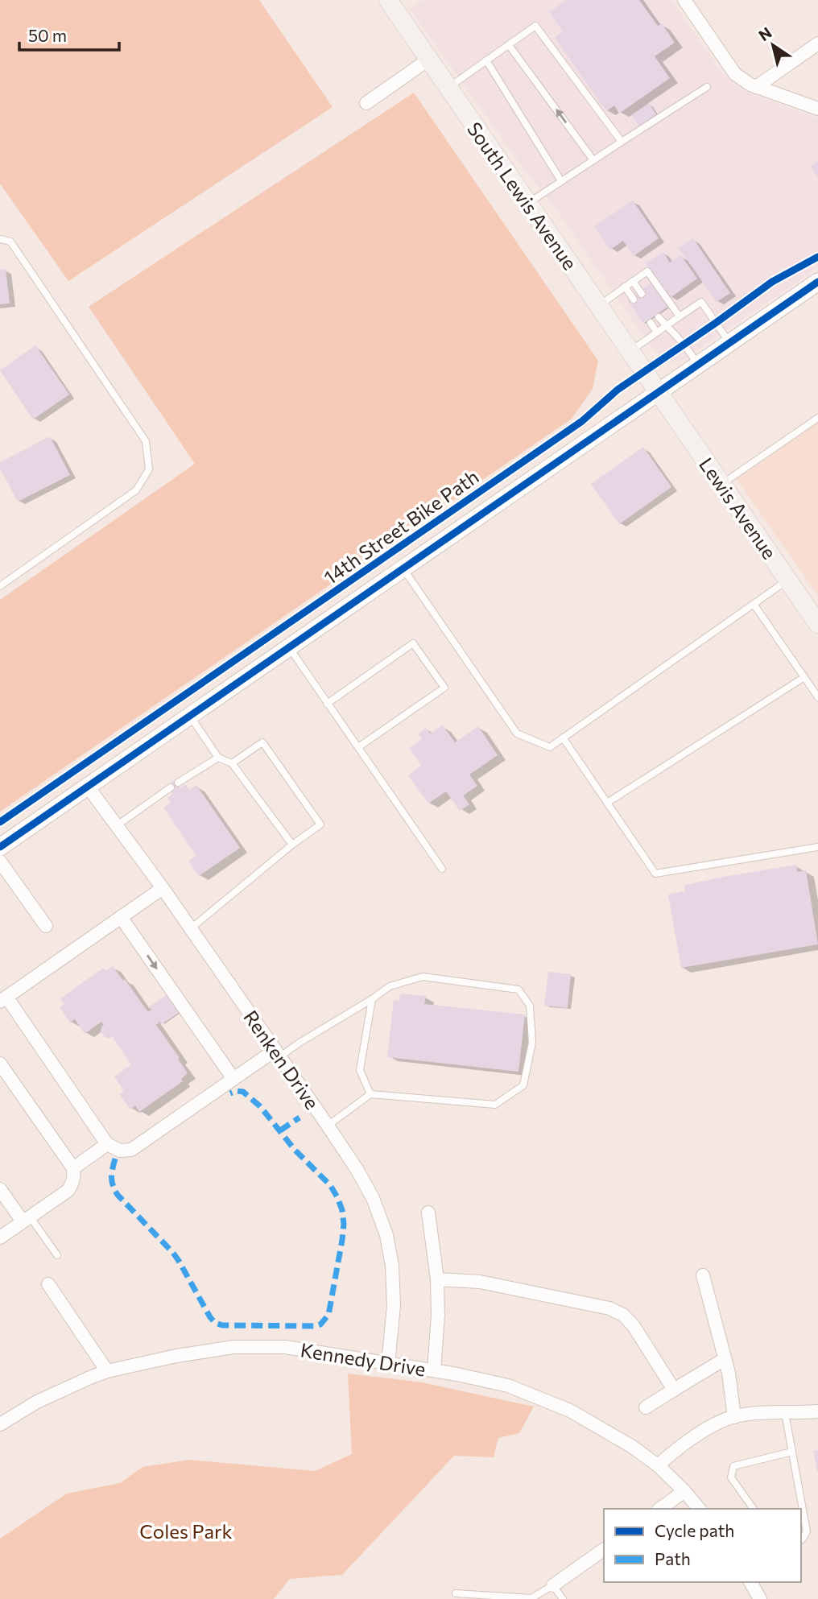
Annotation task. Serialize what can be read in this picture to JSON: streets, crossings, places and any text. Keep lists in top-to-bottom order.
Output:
{
  "streets": {
    "main road": ["South Lewis Avenue", "Lewis Avenue"],
    "street": ["Renken Drive", "Kennedy Drive"],
    "cycle path": ["14th Street Bike Path"]
  },
  "crossings": [
    ["South Lewis Avenue", "Lewis Avenue"],
    ["Renken Drive", "Kennedy Drive"]
  ],
  "parks": ["Coles Park"],
  "legend": ["Cycle path", "Path"],
  "scale_bar": "50 m",
  "north": "top left"
}
